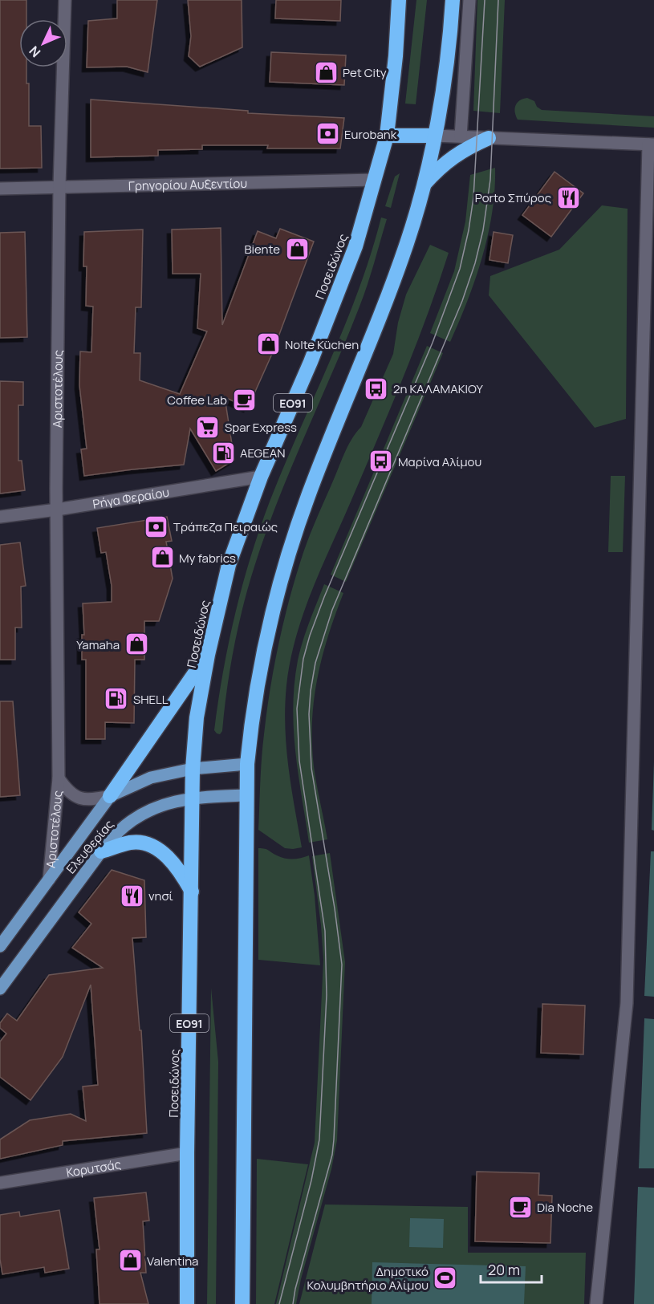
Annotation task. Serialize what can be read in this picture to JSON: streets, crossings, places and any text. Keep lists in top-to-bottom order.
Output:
{
  "streets": {
    "highway": ["Ποσειδώνος", "ΕΟ91"],
    "main road": ["Ελευθερίας"],
    "street": [
      "Γρηγορίου Αυξεντίου",
      "Αριστοτέλους",
      "Ρήγα Φεραίου",
      "Κορυτσάς"
    ]
  },
  "crossings": [
    ["Γρηγορίου Αυξεντίου", "Ποσειδώνος"],
    ["Γρηγορίου Αυξεντίου", "Αριστοτέλους"],
    ["Ποσειδώνος", "Ρήγα Φεραίου"],
    ["Ποσειδώνος", "Ελευθερίας"],
    ["Ποσειδώνος", "Κορυτσάς"],
    ["Αριστοτέλους", "Ρήγα Φεραίου"],
    ["Αριστοτέλους", "Ελευθερίας"]
  ],
  "places": {
    "shop": [
      "Pet City",
      "Biente",
      "Nolte Küchen",
      "My fabrics",
      "Yamaha",
      "Valentina"
    ],
    "bank": ["Eurobank", "Τράπεζα Πειραιώς"],
    "restaurant": ["Porto Σπύρος", "νησί"],
    "bus stop": ["2η ΚΑΛΑΜΑΚΙΟΥ", "Μαρίνα Αλίμου"],
    "cafe": ["Coffee Lab", "Dia Noche"],
    "supermarket": ["Spar Express"],
    "fuel station": ["AEGEAN", "SHELL"],
    "sports": ["Δημοτικό Κολυμβητήριο Αλίμου"]
  },
  "scale_bar": "20 m",
  "north": "bottom left"
}
